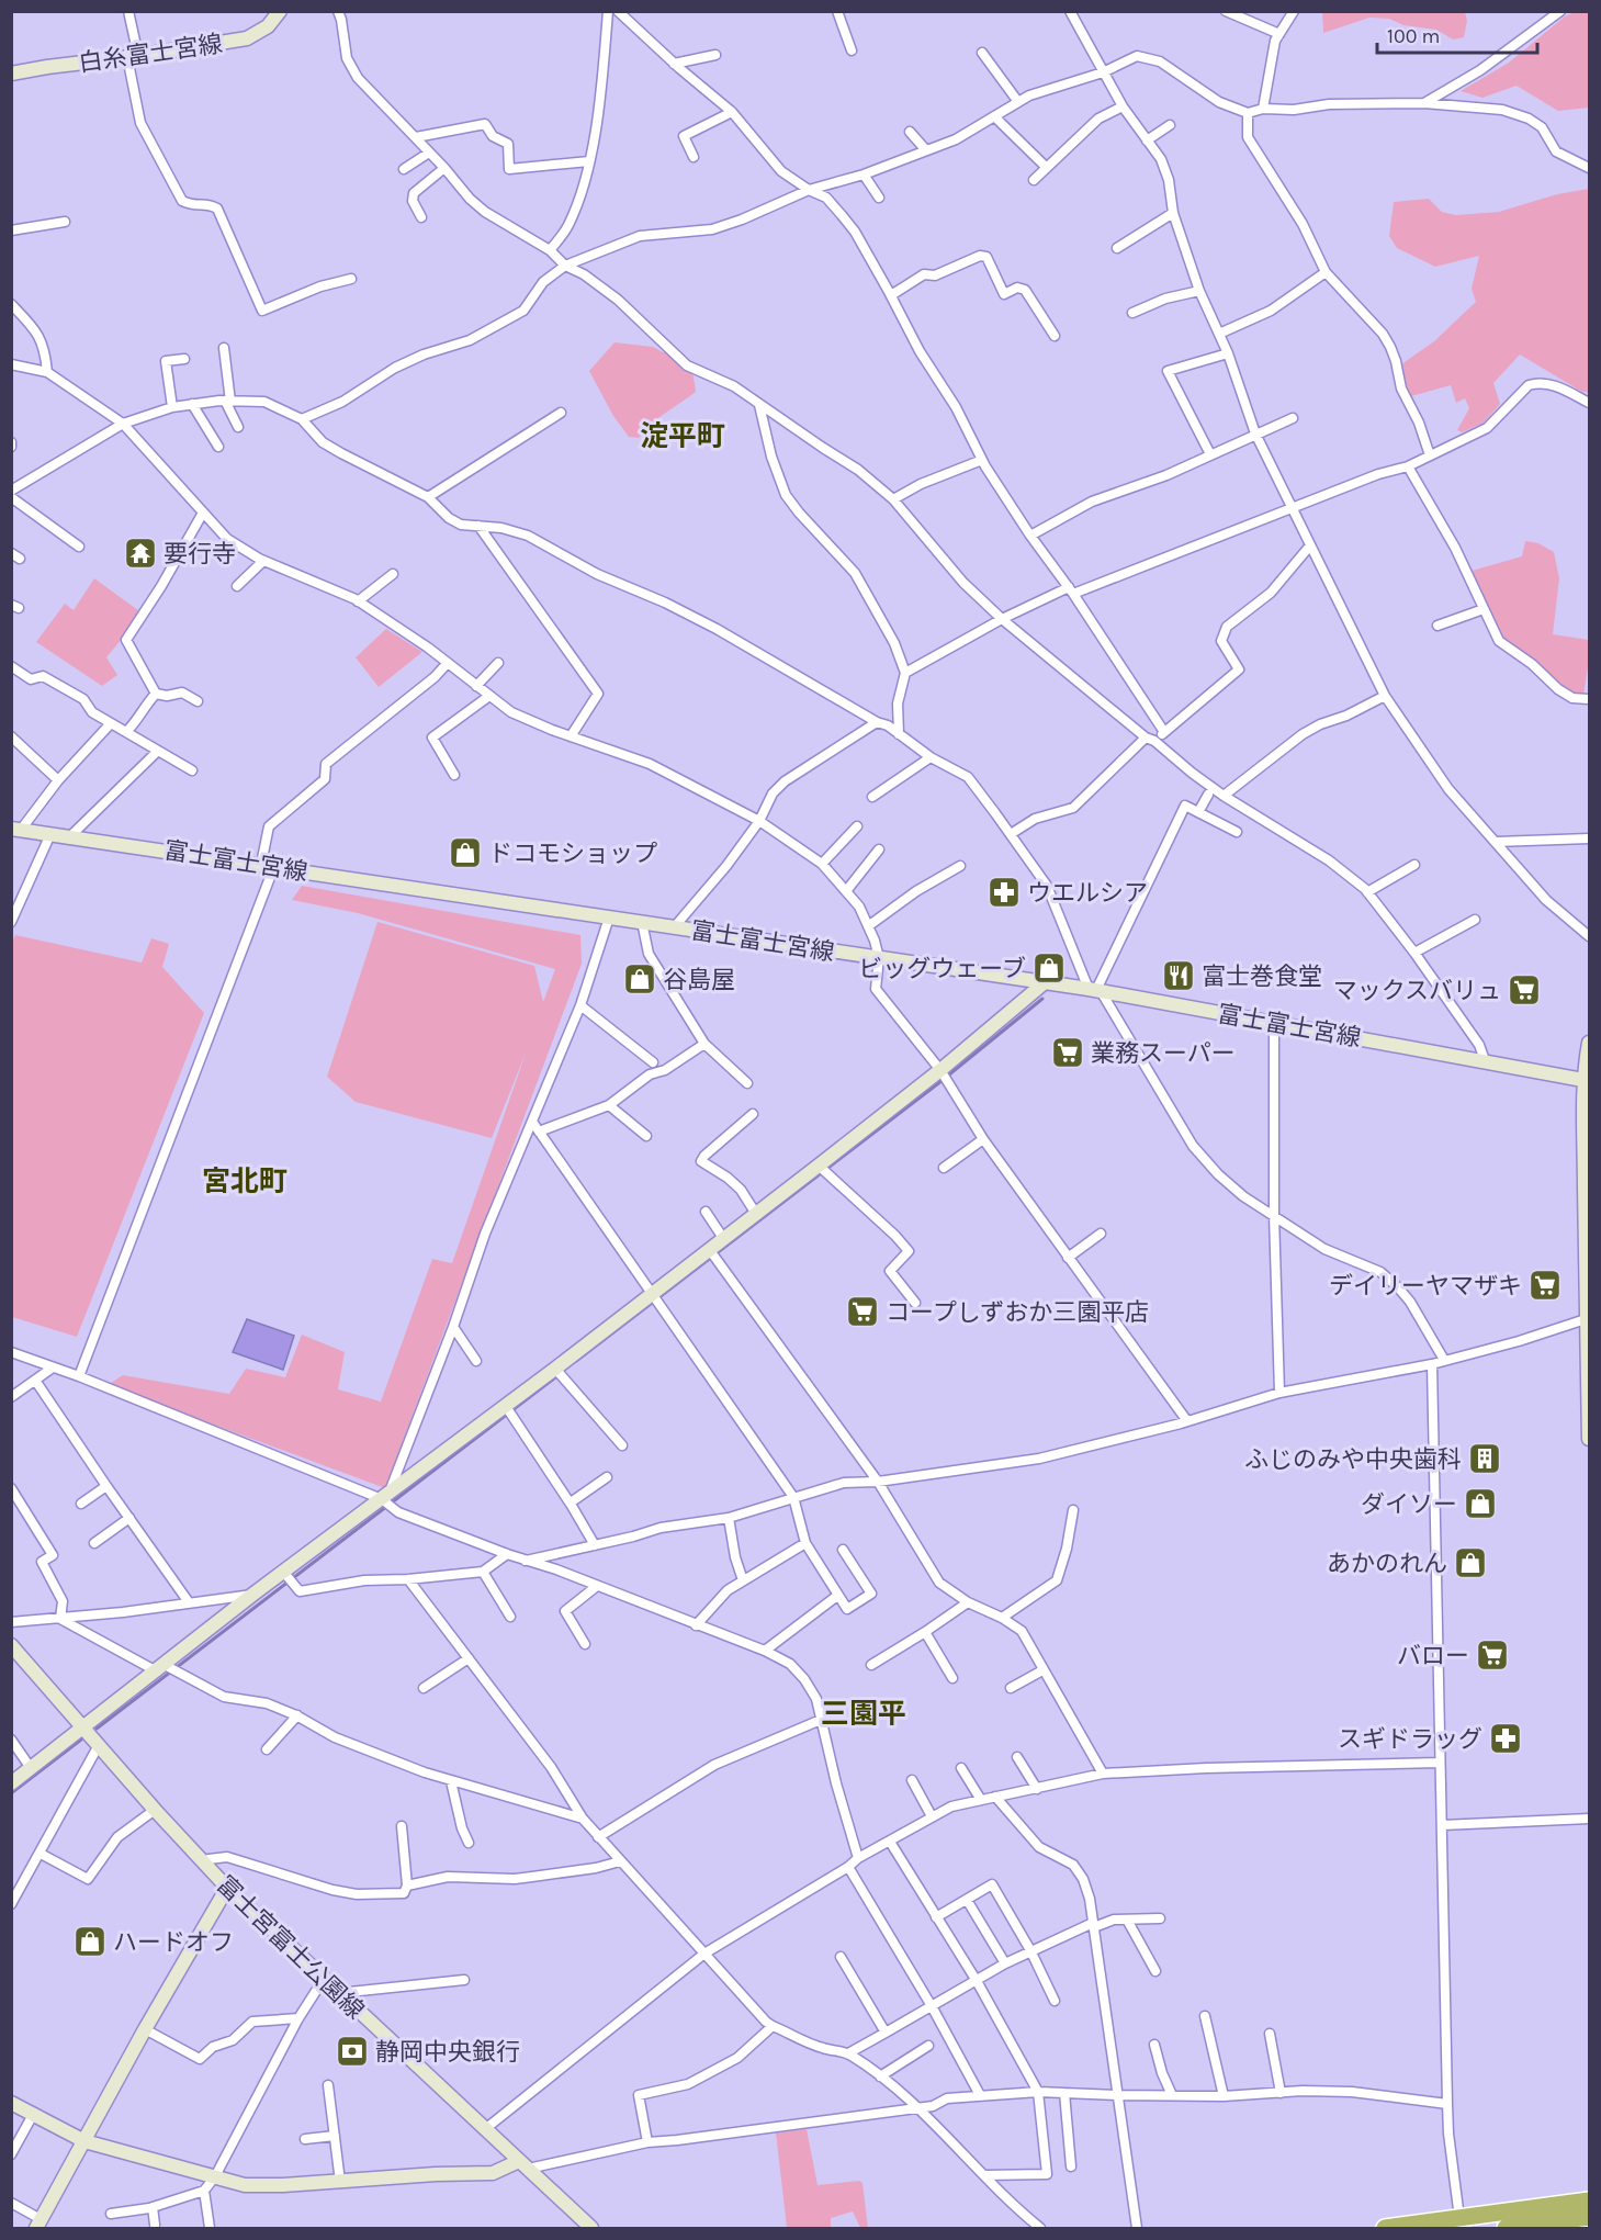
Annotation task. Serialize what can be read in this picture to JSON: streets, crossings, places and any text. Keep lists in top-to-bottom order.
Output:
{
  "streets": {
    "main road": ["白糸富士宮線", "富士富士宮線", "富士宮富士公園線"]
  },
  "districts": ["淀平町", "宮北町", "三園平"],
  "places": {
    "temple": ["要行寺"],
    "shop": [
      "ドコモショップ",
      "ビッグウェーブ",
      "谷島屋",
      "ダイソー",
      "あかのれん",
      "ハードオフ"
    ],
    "pharmacy": ["ウエルシア", "スギドラッグ"],
    "restaurant": ["富士巻食堂"],
    "supermarket": [
      "マックスバリュ",
      "業務スーパー",
      "デイリーヤマザキ",
      "コープしずおか三園平店",
      "バロー"
    ],
    "building": ["ふじのみや中央歯科"],
    "bank": ["静岡中央銀行"]
  },
  "scale_bar": "100 m"
}
